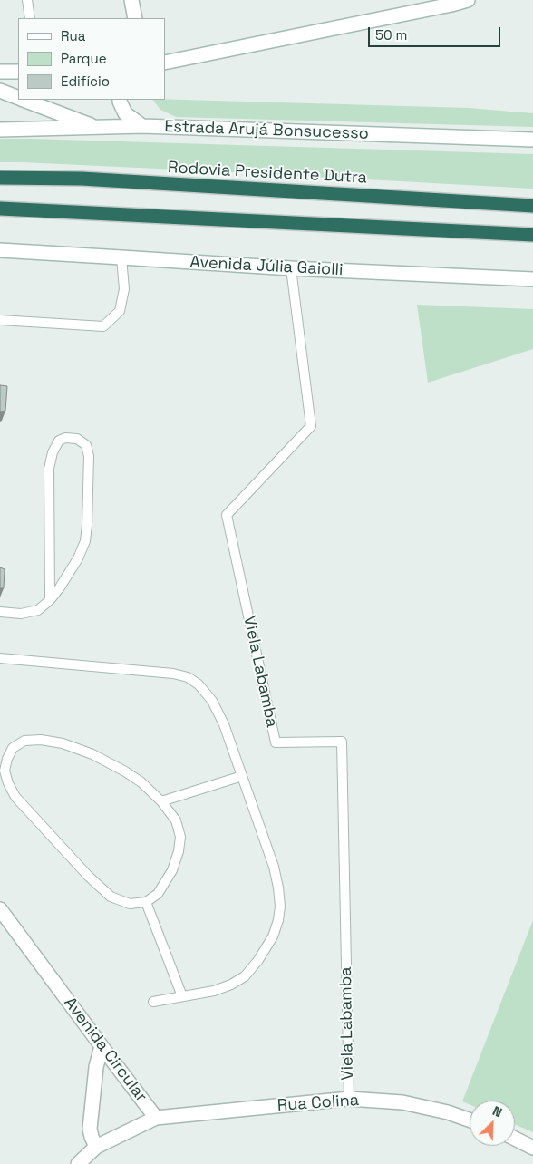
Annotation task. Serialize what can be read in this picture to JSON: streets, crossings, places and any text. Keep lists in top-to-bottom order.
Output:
{
  "streets": {
    "highway": ["Rodovia Presidente Dutra"],
    "street": [
      "Estrada Arujá Bonsucesso",
      "Avenida Júlia Gaiolli",
      "Avenida Circular",
      "Rua Colina"
    ],
    "lane": ["Viela Labamba"]
  },
  "crossings": [
    ["Avenida Júlia Gaiolli", "Viela Labamba"],
    ["Viela Labamba", "Rua Colina"],
    ["Avenida Circular", "Rua Colina"]
  ],
  "legend": ["Rua", "Parque", "Edifício"],
  "scale_bar": "50 m",
  "north": "top right"
}
